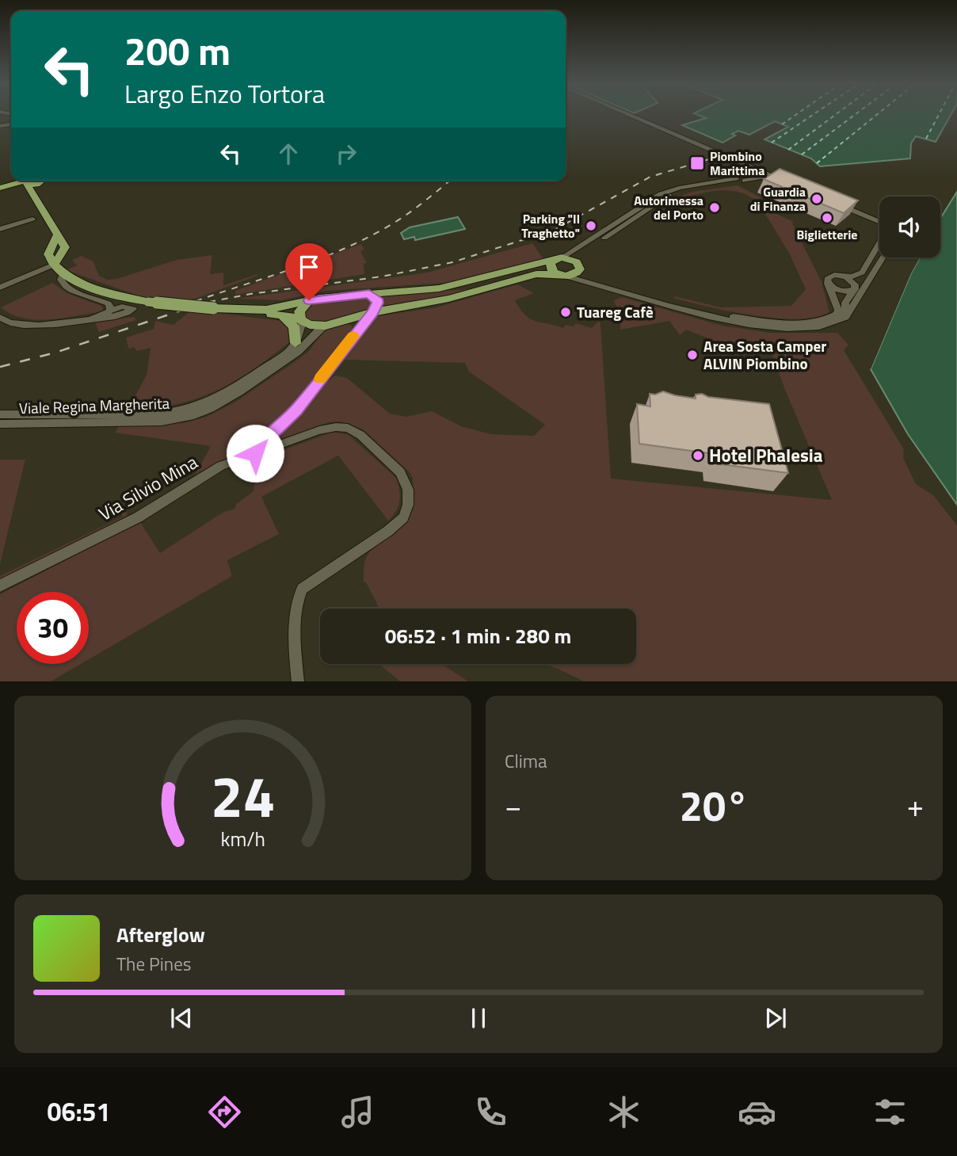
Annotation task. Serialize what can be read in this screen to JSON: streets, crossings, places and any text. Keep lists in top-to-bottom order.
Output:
{
  "streets": {
    "street": ["Viale Regina Margherita", "Via Silvio Mina"]
  },
  "places": {
    "transit": ["Piombino Marittima"],
    "other": [
      "Guardia di Finanza",
      "Autorimessa del Porto",
      "Biglietterie",
      "Parking \"Il Traghetto\"",
      "Tuareg Cafè",
      "Area Sosta Camper ALVIN Piombino",
      "Hotel Phalesia"
    ]
  },
  "page": {
    "turn": ["200 m", "Largo Enzo Tortora"],
    "limit": "30",
    "trip": "06:52 · 1 min · 280 m",
    "tile": "Clima",
    "heat": ["−", "20°", "+"],
    "song": ["Afterglow", "The Pines"],
    "tabs": "06:51",
    "gauge": ["24", "km/h"]
  }
}
